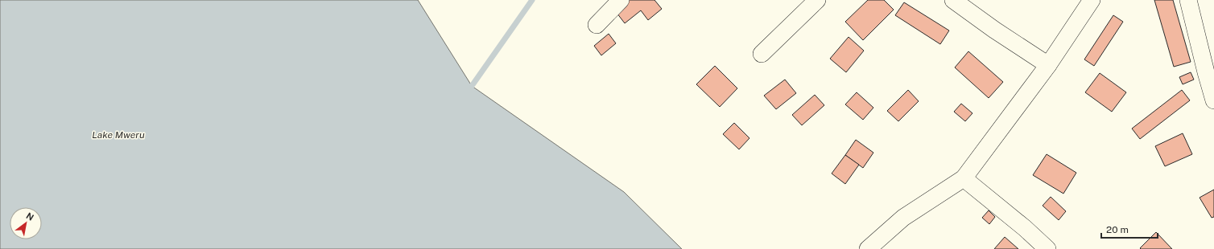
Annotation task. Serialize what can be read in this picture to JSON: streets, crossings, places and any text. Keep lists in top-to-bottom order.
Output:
{
  "water": ["Lake Mweru"],
  "scale_bar": "20 m",
  "north": "top right"
}
